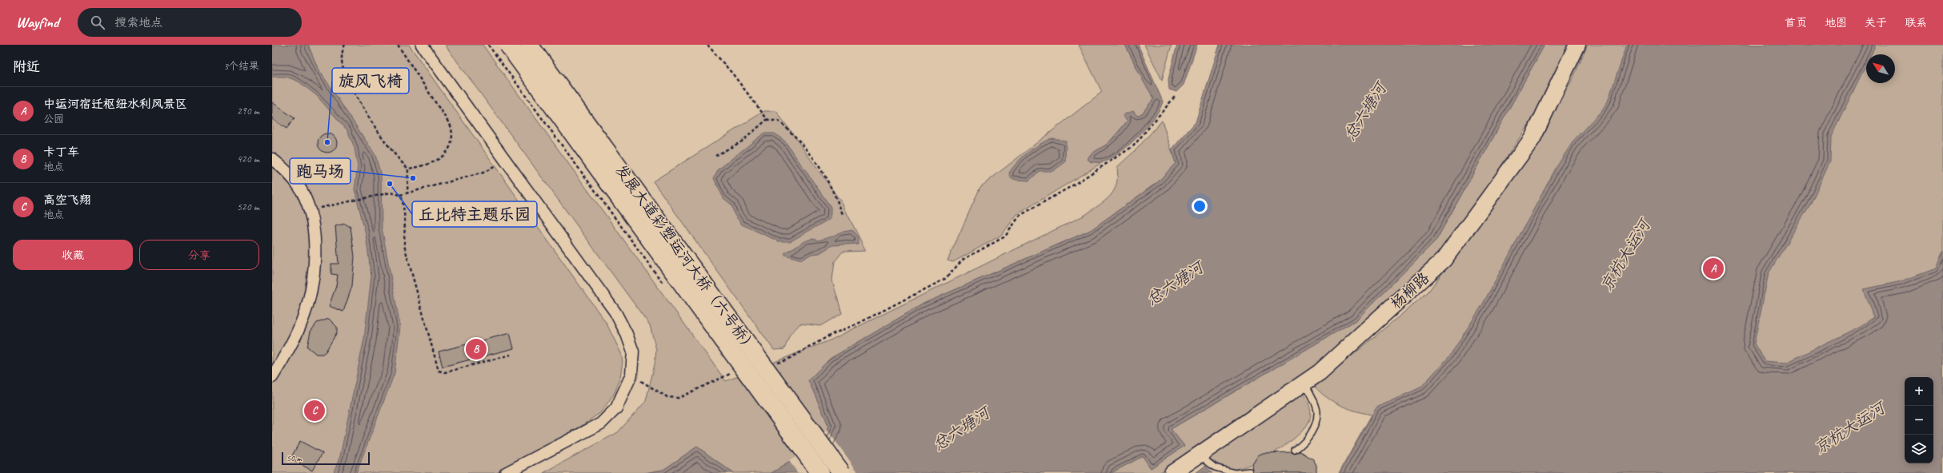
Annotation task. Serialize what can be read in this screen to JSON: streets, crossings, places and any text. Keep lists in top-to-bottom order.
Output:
{
  "streets": {
    "main road": ["发展大道彩塑运河大桥（六号桥）"],
    "street": ["杨柳路"]
  },
  "water": ["总六塘河", "京杭大运河"],
  "places": ["旋风飞椅", "跑马场", "丘比特主题乐园"],
  "scale_bar": "50 m",
  "north": "top left",
  "page": {
    "header": "Wayfind",
    "search": "搜索地点",
    "nav": [
      "首页",
      "地图",
      "关于",
      "联系"
    ],
    "heading": ["附近", "3个结果"],
    "list": [
      {
        "mark": "A",
        "name": "中运河宿迁枢纽水利风景区",
        "note": "公园",
        "value": "290 m"
      },
      {
        "mark": "B",
        "name": "卡丁车",
        "note": "地点",
        "value": "420 m"
      },
      {
        "mark": "C",
        "name": "高空飞翔",
        "note": "地点",
        "value": "520 m"
      }
    ],
    "buttons": ["收藏", "分享"],
    "pins": ["A", "B", "C"],
    "map_buttons": ["+", "−"],
    "scale": "50 m"
  }
}
